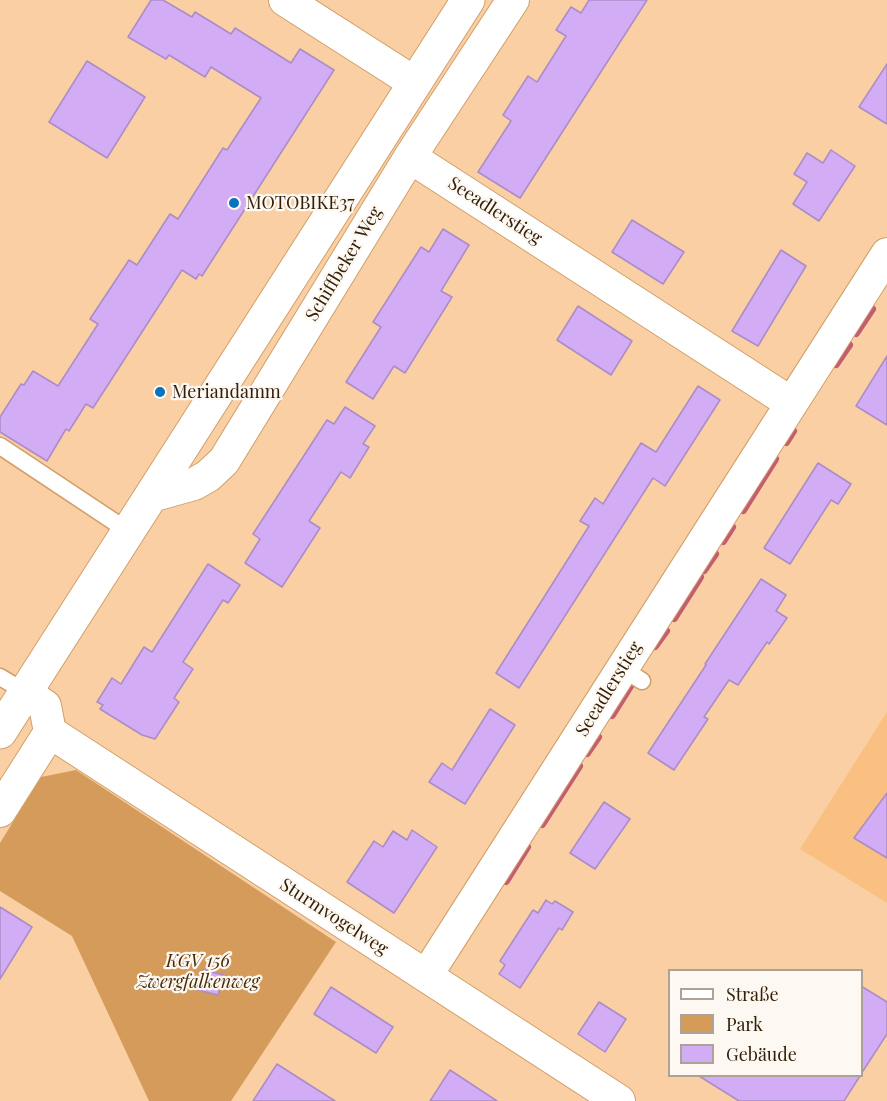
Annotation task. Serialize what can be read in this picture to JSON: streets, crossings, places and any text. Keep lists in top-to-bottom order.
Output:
{
  "streets": {
    "main road": ["Schiffbeker Weg"],
    "street": ["Seeadlerstieg", "Sturmvogelweg"]
  },
  "crossings": [
    ["Seeadlerstieg", "Schiffbeker Weg"],
    ["Seeadlerstieg", "Sturmvogelweg"]
  ],
  "parks": ["KGV 156 Zwergfalkenweg"],
  "places": ["MOTOBIKE37", "Meriandamm"],
  "legend": ["Straße", "Park", "Gebäude"]
}
